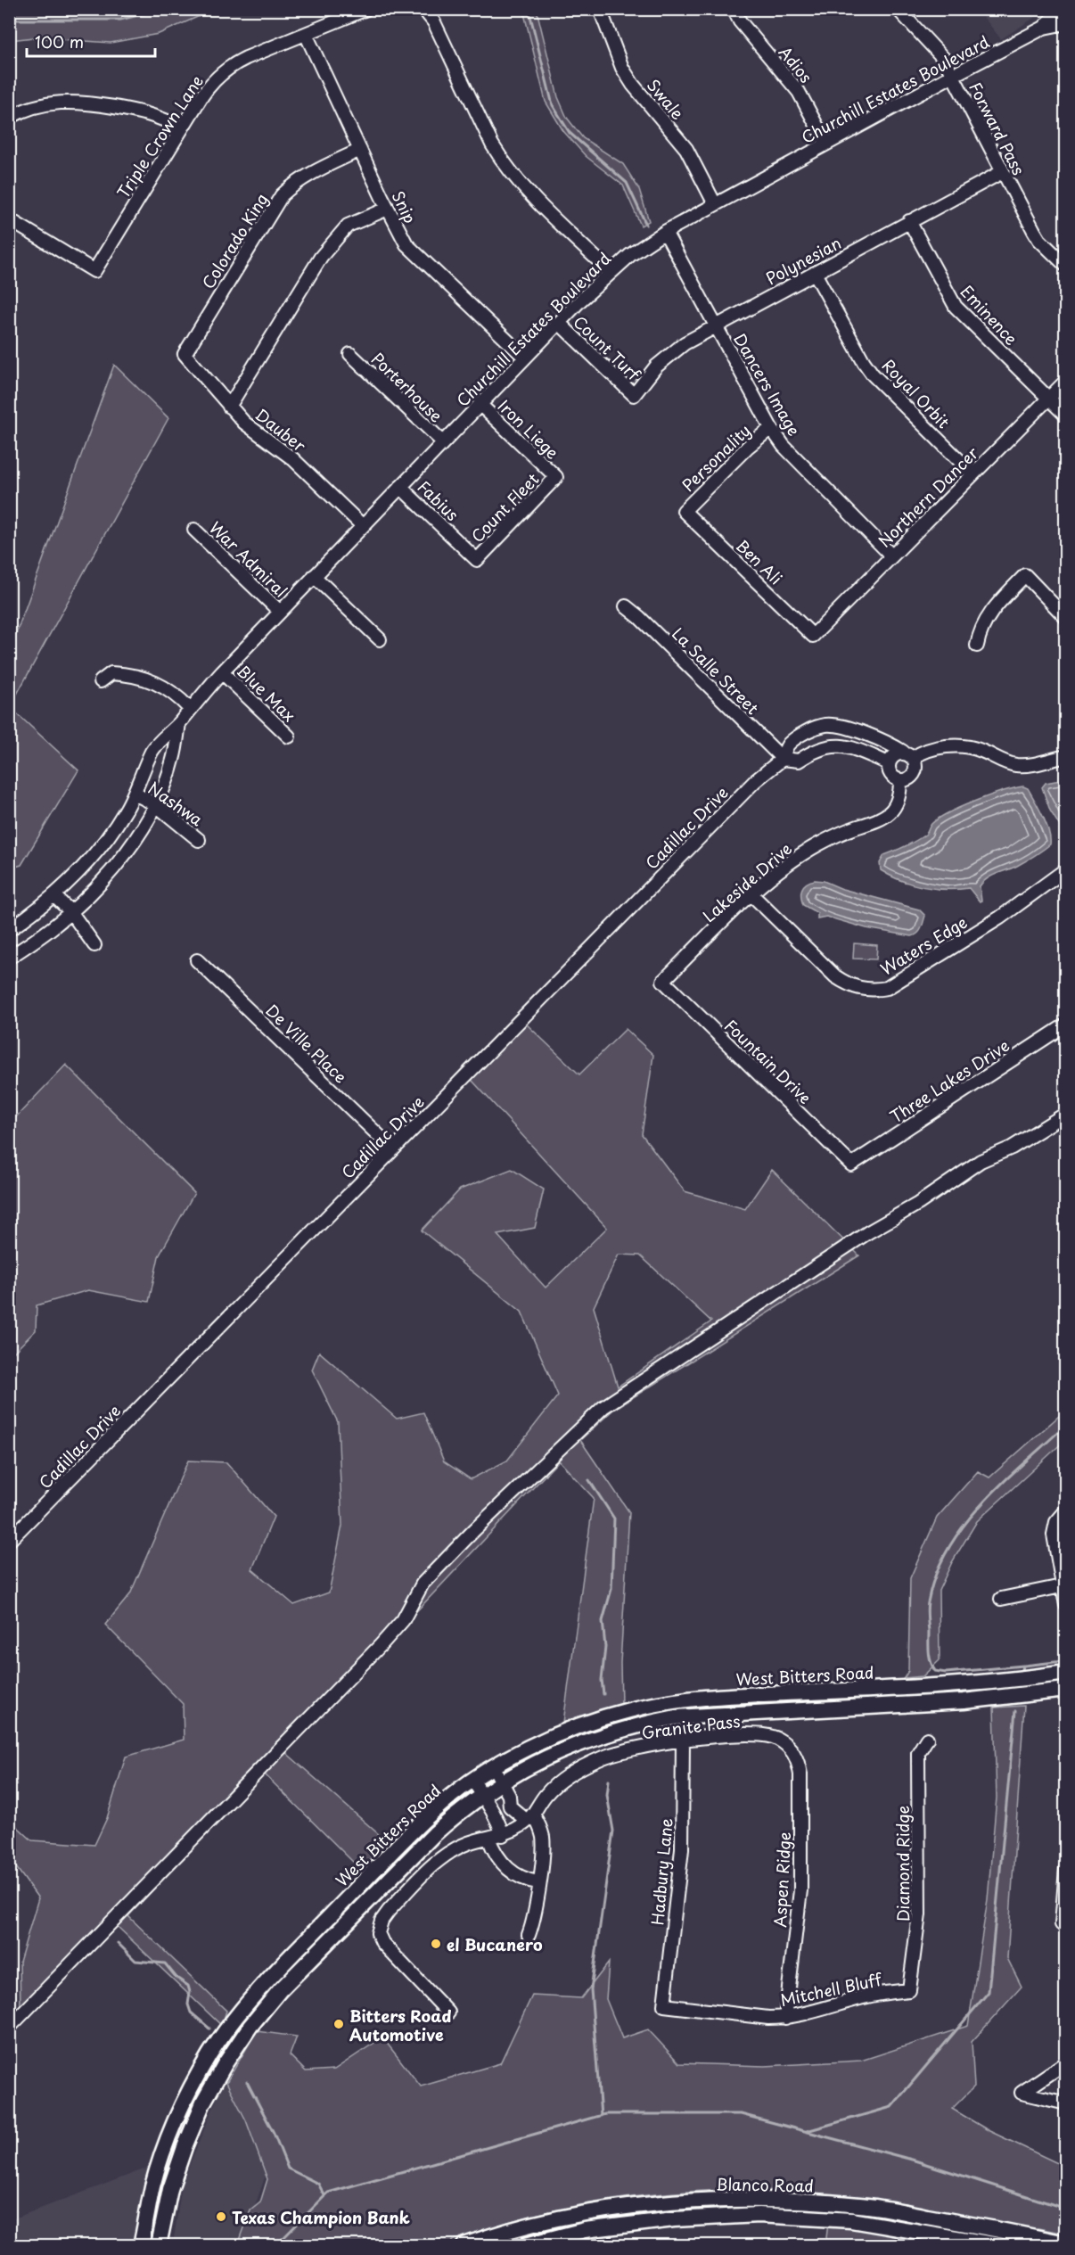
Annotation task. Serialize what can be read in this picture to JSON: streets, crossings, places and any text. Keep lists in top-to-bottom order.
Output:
{
  "streets": {
    "main road": ["West Bitters Road", "Blanco Road"],
    "street": [
      "Adios",
      "Churchill Estates Boulevard",
      "Swale",
      "Forward Pass",
      "Triple Crown Lane",
      "Snip",
      "Colorado King",
      "Polynesian",
      "Eminence",
      "Count Turf",
      "Dancers Image",
      "Porterhouse",
      "Royal Orbit",
      "Iron Liege",
      "Dauber",
      "Personality",
      "Northern Dancer",
      "Fabius",
      "Count Fleet",
      "War Admiral",
      "Ben Ali",
      "La Salle Street",
      "Blue Max",
      "Nashwa",
      "Cadillac Drive",
      "Lakeside Drive",
      "Waters Edge",
      "De Ville Place",
      "Fountain Drive",
      "Three Lakes Drive",
      "Granite Pass",
      "Diamond Ridge",
      "Hadbury Lane",
      "Aspen Ridge",
      "Mitchell Bluff"
    ]
  },
  "crossings": [
    ["Adios", "Churchill Estates Boulevard"],
    ["Churchill Estates Boulevard", "Swale"],
    ["Churchill Estates Boulevard", "Forward Pass"],
    ["Churchill Estates Boulevard", "Snip"],
    ["Churchill Estates Boulevard", "Count Turf"],
    ["Churchill Estates Boulevard", "Dancers Image"],
    ["Churchill Estates Boulevard", "Porterhouse"],
    ["Churchill Estates Boulevard", "Iron Liege"],
    ["Churchill Estates Boulevard", "Dauber"],
    ["Churchill Estates Boulevard", "Fabius"],
    ["Churchill Estates Boulevard", "War Admiral"],
    ["Churchill Estates Boulevard", "Blue Max"],
    ["Churchill Estates Boulevard", "Nashwa"],
    ["Forward Pass", "Polynesian"],
    ["Triple Crown Lane", "Snip"],
    ["Snip", "Colorado King"],
    ["Colorado King", "Dauber"],
    ["Polynesian", "Eminence"],
    ["Polynesian", "Count Turf"],
    ["Polynesian", "Dancers Image"],
    ["Polynesian", "Royal Orbit"],
    ["Eminence", "Northern Dancer"],
    ["Dancers Image", "Personality"],
    ["Dancers Image", "Northern Dancer"],
    ["Royal Orbit", "Northern Dancer"],
    ["Iron Liege", "Count Fleet"],
    ["Personality", "Ben Ali"],
    ["Northern Dancer", "Ben Ali"],
    ["Fabius", "Count Fleet"],
    ["La Salle Street", "Cadillac Drive"],
    ["Cadillac Drive", "De Ville Place"],
    ["Lakeside Drive", "Waters Edge"],
    ["Lakeside Drive", "Fountain Drive"],
    ["Fountain Drive", "Three Lakes Drive"],
    ["Granite Pass", "Hadbury Lane"],
    ["Granite Pass", "Aspen Ridge"],
    ["Diamond Ridge", "Mitchell Bluff"],
    ["Hadbury Lane", "Mitchell Bluff"],
    ["Aspen Ridge", "Mitchell Bluff"]
  ],
  "places": ["el Bucanero", "Bitters Road Automotive", "Texas Champion Bank"],
  "scale_bar": "100 m"
}
